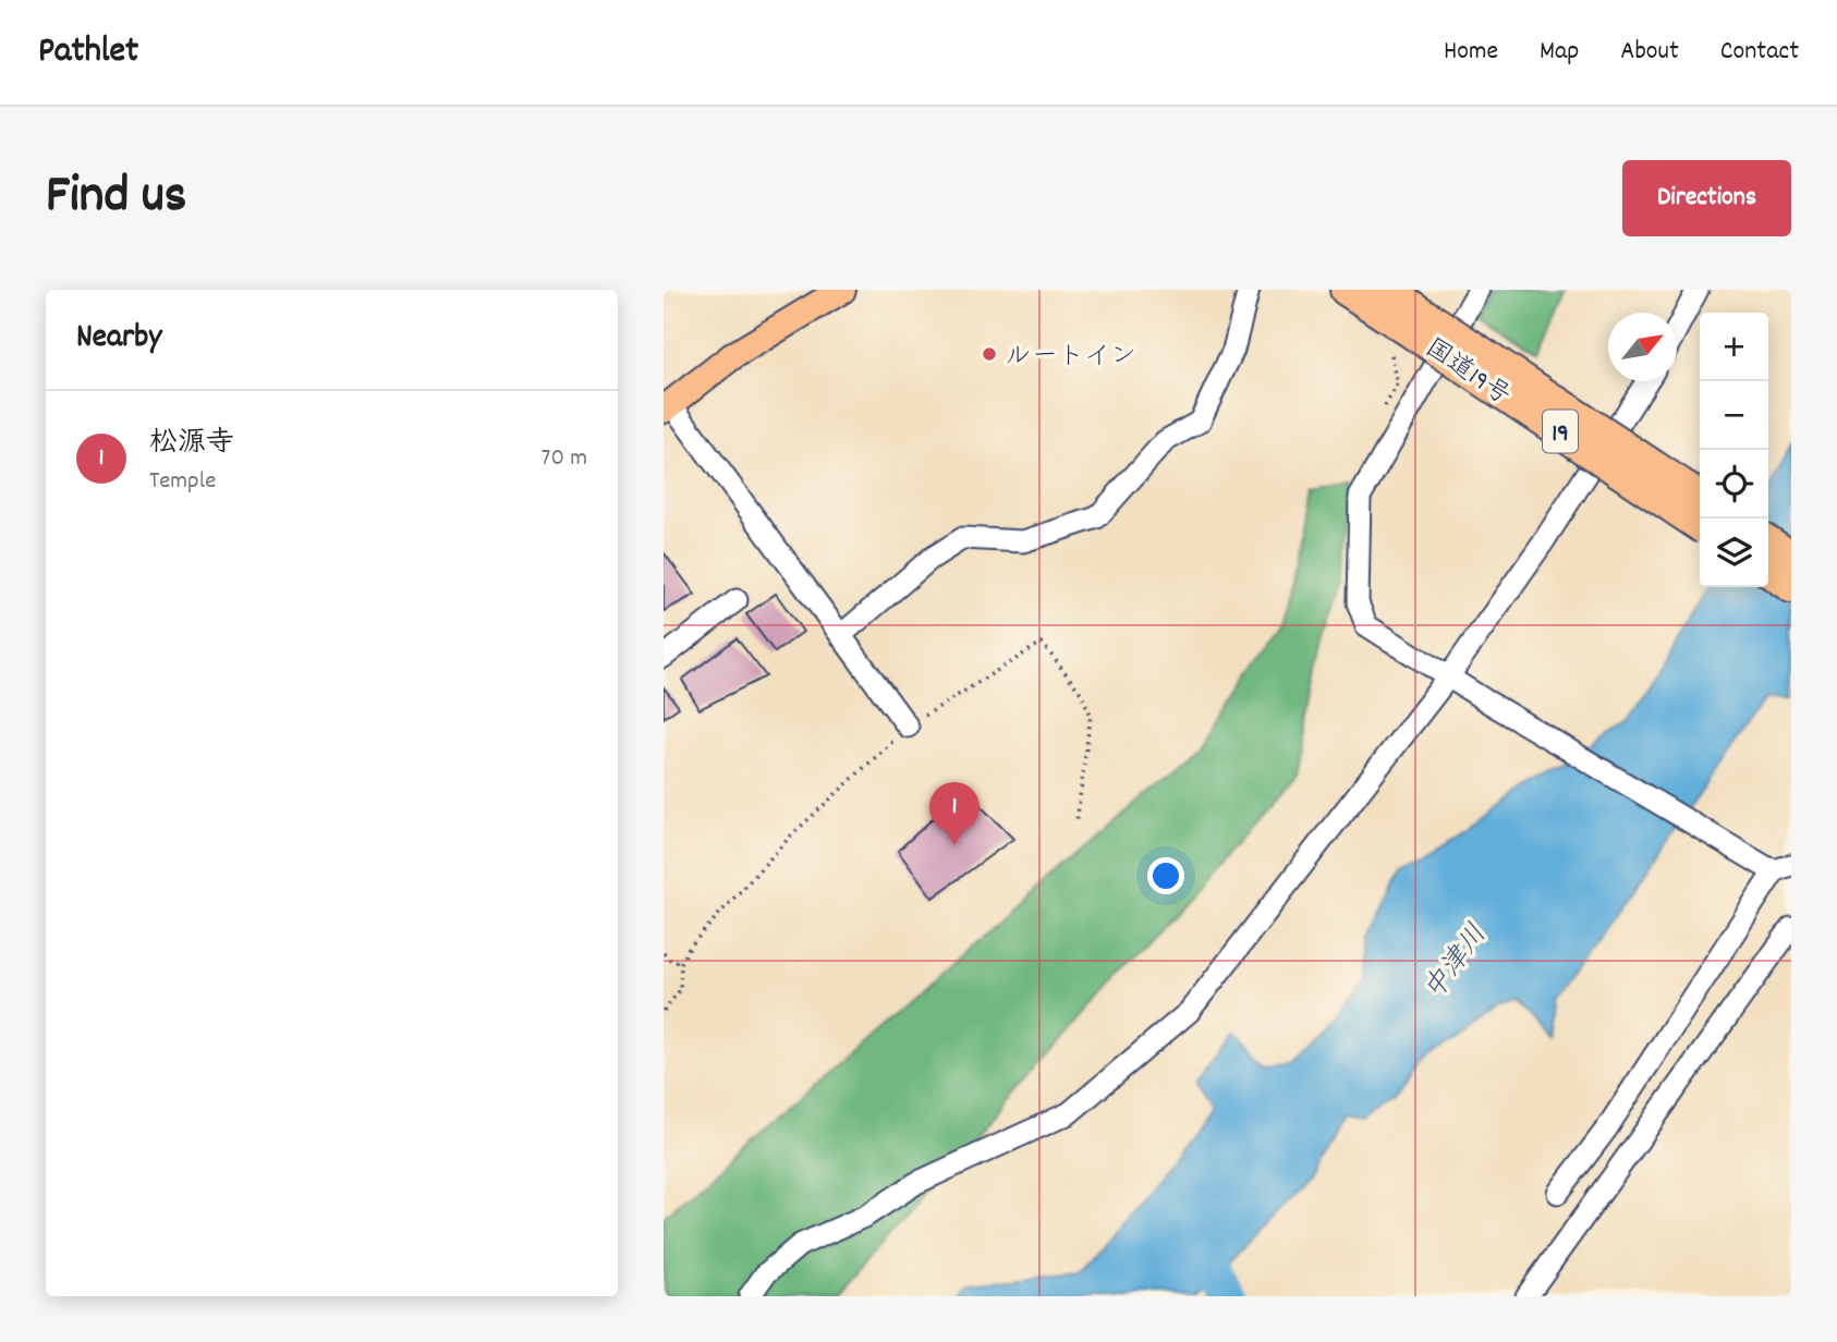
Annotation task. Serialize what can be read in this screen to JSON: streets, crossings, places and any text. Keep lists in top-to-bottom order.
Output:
{
  "streets": {
    "highway": ["国道19号", "19"]
  },
  "water": ["中津川"],
  "places": ["ルートイン"],
  "north": "top right",
  "page": {
    "header": "Pathlet",
    "nav": [
      "Home",
      "Map",
      "About",
      "Contact"
    ],
    "title": "Find us",
    "buttons": "Directions",
    "heading": "Nearby",
    "map_buttons": ["+", "−"],
    "list": [
      {
        "mark": "1",
        "name": "松源寺",
        "note": "Temple",
        "value": "70 m"
      }
    ],
    "pins": "1"
  }
}
